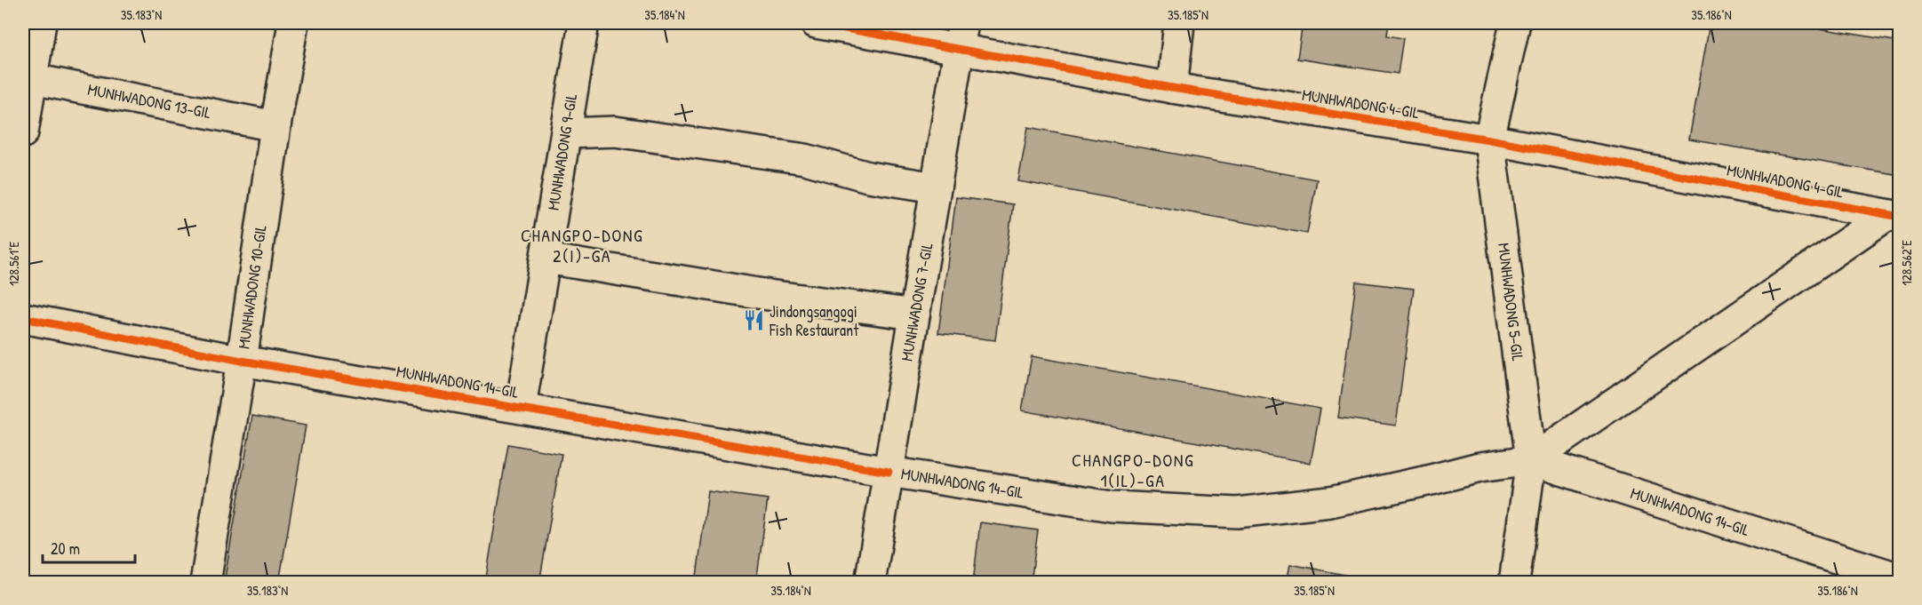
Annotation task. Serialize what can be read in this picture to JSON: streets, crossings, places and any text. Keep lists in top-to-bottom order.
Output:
{
  "streets": {
    "street": [
      "MUNHWADONG 13-GIL",
      "MUNHWADONG 4-GIL",
      "MUNHWADONG 9-GIL",
      "MUNHWADONG 10-GIL",
      "MUNHWADONG 7-GIL",
      "MUNHWADONG 5-GIL",
      "MUNHWADONG 14-GIL"
    ]
  },
  "crossings": [
    ["MUNHWADONG 13-GIL", "MUNHWADONG 10-GIL"],
    ["MUNHWADONG 4-GIL", "MUNHWADONG 7-GIL"],
    ["MUNHWADONG 4-GIL", "MUNHWADONG 5-GIL"],
    ["MUNHWADONG 4-GIL", "MUNHWADONG 14-GIL"],
    ["MUNHWADONG 9-GIL", "MUNHWADONG 14-GIL"],
    ["MUNHWADONG 10-GIL", "MUNHWADONG 14-GIL"],
    ["MUNHWADONG 7-GIL", "MUNHWADONG 14-GIL"],
    ["MUNHWADONG 5-GIL", "MUNHWADONG 14-GIL"]
  ],
  "districts": ["CHANGPO-DONG 2(I)-GA", "CHANGPO-DONG 1(IL)-GA"],
  "places": {
    "restaurant": ["Jindongsangogi Fish Restaurant"]
  },
  "scale_bar": "20 m",
  "coordinates": [
    "35.183°N",
    "35.184°N",
    "35.185°N",
    "35.186°N",
    "128.562°E",
    "128.561°E"
  ]
}
